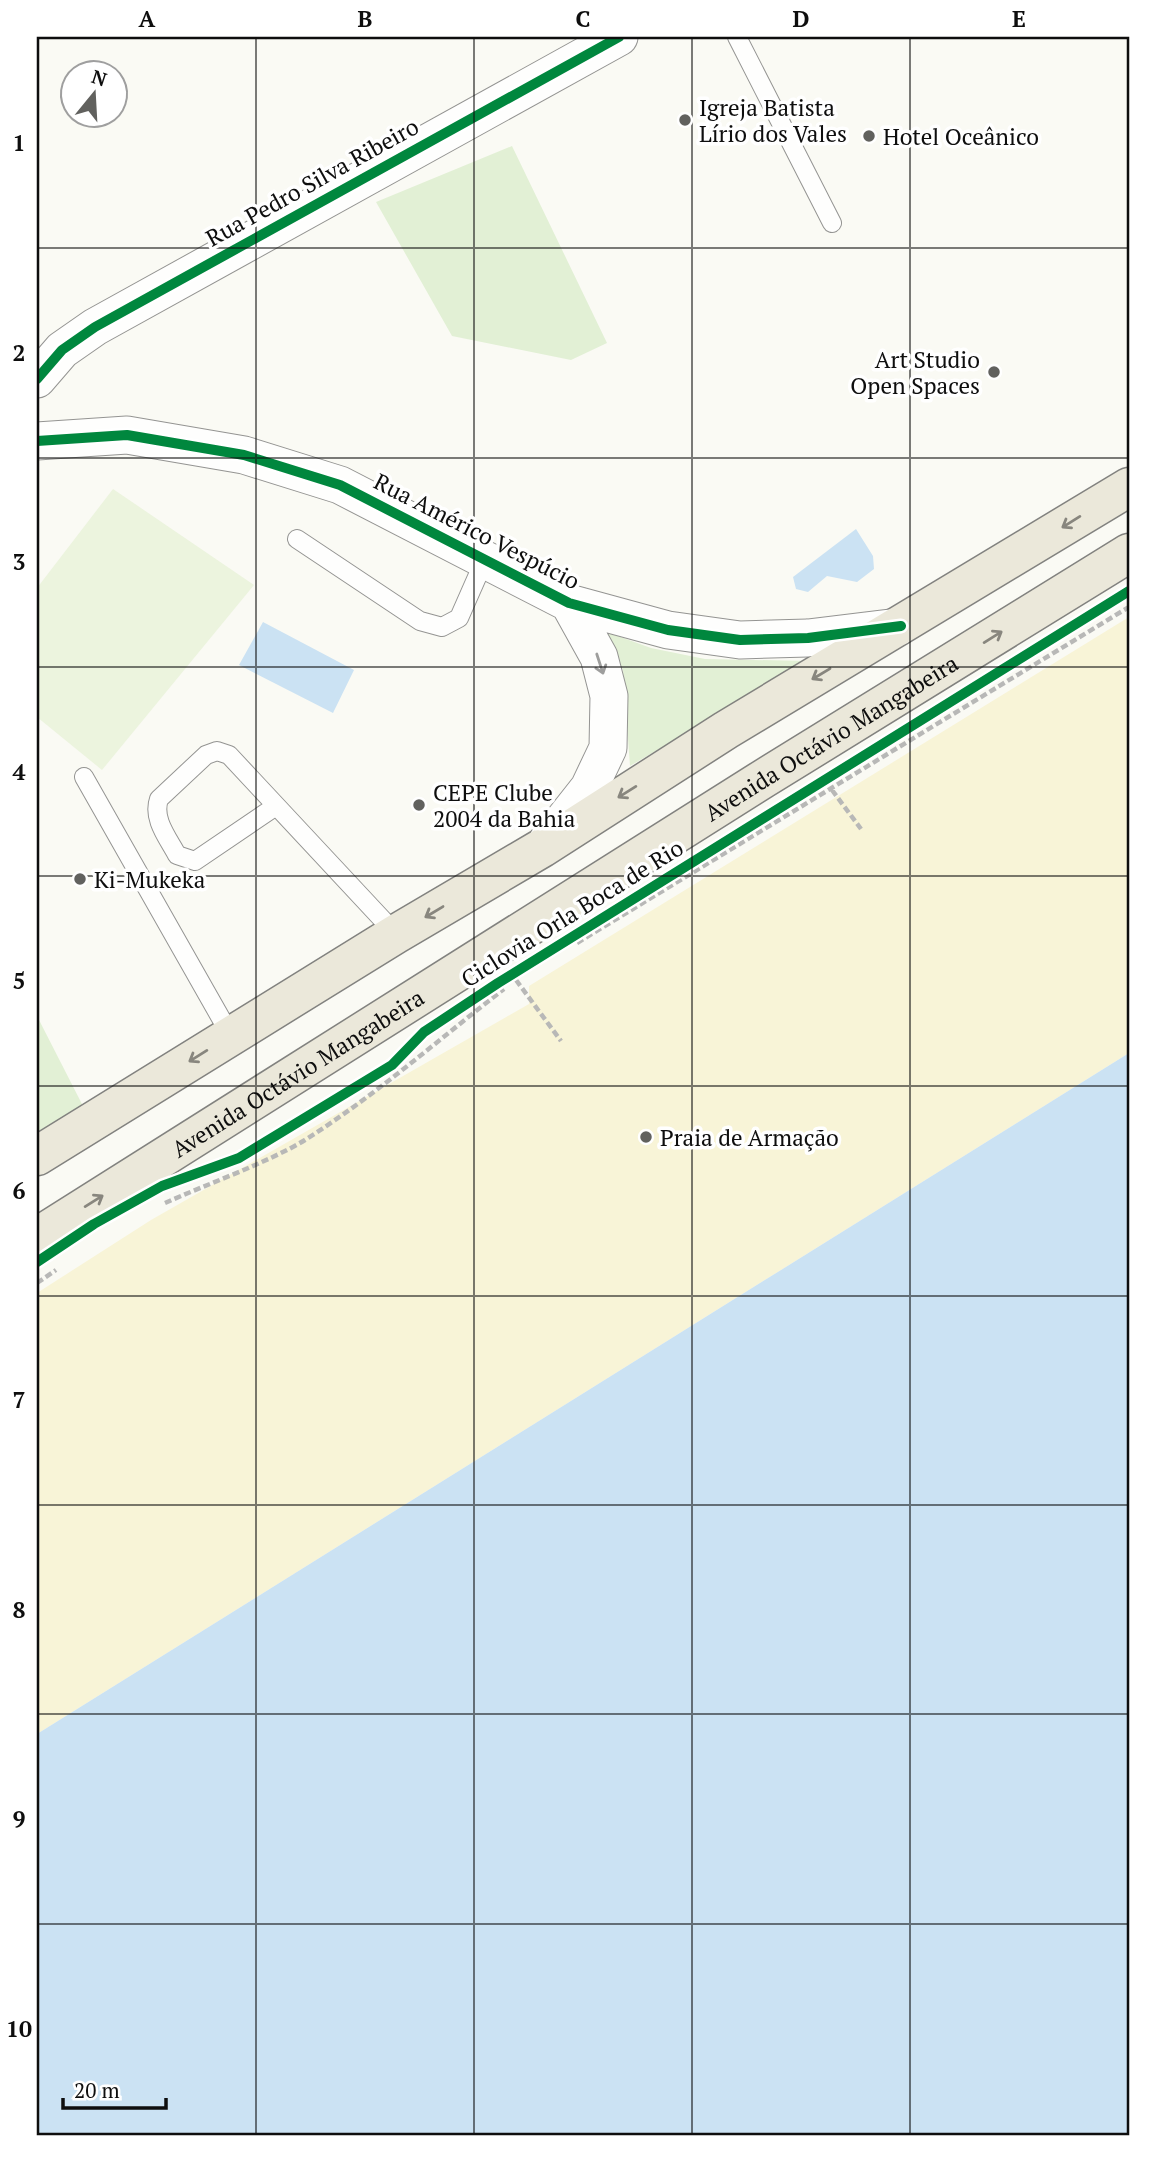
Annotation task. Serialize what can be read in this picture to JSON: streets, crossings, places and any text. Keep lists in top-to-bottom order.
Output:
{
  "streets": {
    "main road": ["Avenida Octávio Mangabeira"],
    "street": ["Rua Pedro Silva Ribeiro", "Rua Américo Vespúcio"],
    "cycle path": ["Ciclovia Orla Boca de Rio"]
  },
  "places": [
    "Igreja Batista Lírio dos Vales",
    "Hotel Oceânico",
    "Art Studio Open Spaces",
    "CEPE Clube 2004 da Bahia",
    "Ki-Mukeka",
    "Praia de Armação"
  ],
  "scale_bar": "20 m",
  "north": "top",
  "grid": {
    "columns": [
      "A",
      "B",
      "C",
      "D",
      "E"
    ],
    "rows": [
      "1",
      "2",
      "3",
      "4",
      "5",
      "6",
      "7",
      "8",
      "9",
      "10"
    ]
  }
}
